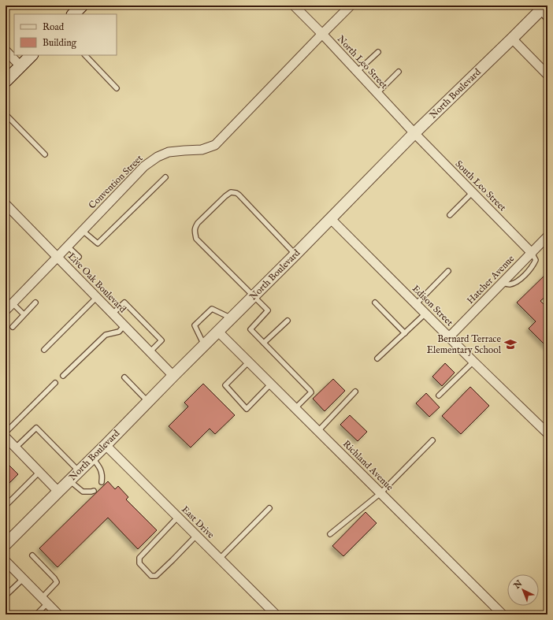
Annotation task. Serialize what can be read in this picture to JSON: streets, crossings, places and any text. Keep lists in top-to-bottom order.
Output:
{
  "streets": {
    "street": [
      "North Leo Street",
      "North Boulevard",
      "Convention Street",
      "South Leo Street",
      "Hatcher Avenue",
      "Live Oak Boulevard",
      "Edison Street",
      "Richland Avenue",
      "East Drive"
    ]
  },
  "crossings": [
    ["North Leo Street", "North Boulevard"],
    ["North Leo Street", "Convention Street"],
    ["North Leo Street", "South Leo Street"],
    ["North Boulevard", "South Leo Street"],
    ["North Boulevard", "Live Oak Boulevard"],
    ["North Boulevard", "Edison Street"],
    ["North Boulevard", "Richland Avenue"],
    ["North Boulevard", "East Drive"],
    ["Convention Street", "Live Oak Boulevard"],
    ["South Leo Street", "Hatcher Avenue"],
    ["Hatcher Avenue", "Edison Street"]
  ],
  "places": {
    "school or university": ["Bernard Terrace Elementary School"]
  },
  "legend": ["Road", "Building"],
  "north": "top left"
}
